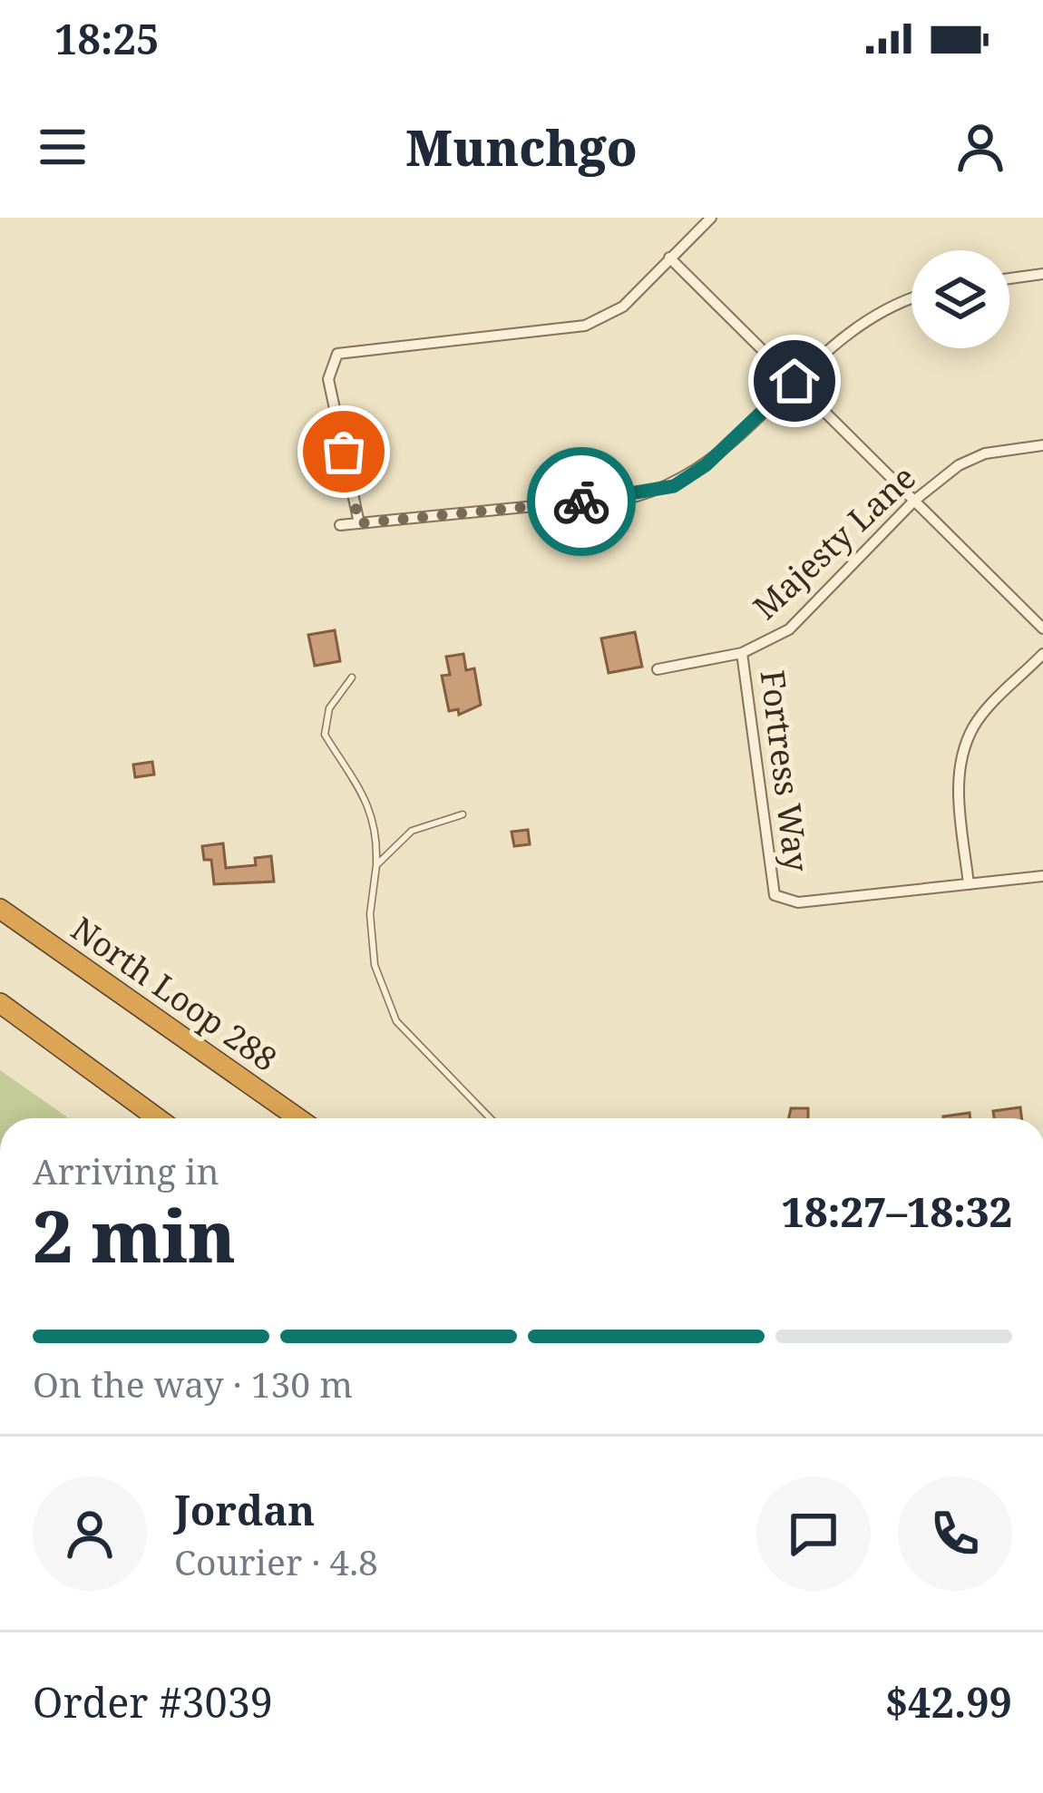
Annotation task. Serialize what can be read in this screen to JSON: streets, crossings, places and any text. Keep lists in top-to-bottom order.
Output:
{
  "streets": {
    "highway": ["North Loop 288"],
    "street": ["Majesty Lane", "Fortress Way"]
  },
  "crossings": [
    ["Majesty Lane", "Fortress Way"]
  ],
  "page": {
    "status": "18:25",
    "header": "Munchgo",
    "heading": ["2 min", "Arriving in", "18:27–18:32"],
    "panel": [
      "Jordan",
      "Courier · 4.8",
      "Order #3039",
      "$42.99"
    ],
    "bar": "On the way · 130 m"
  }
}
